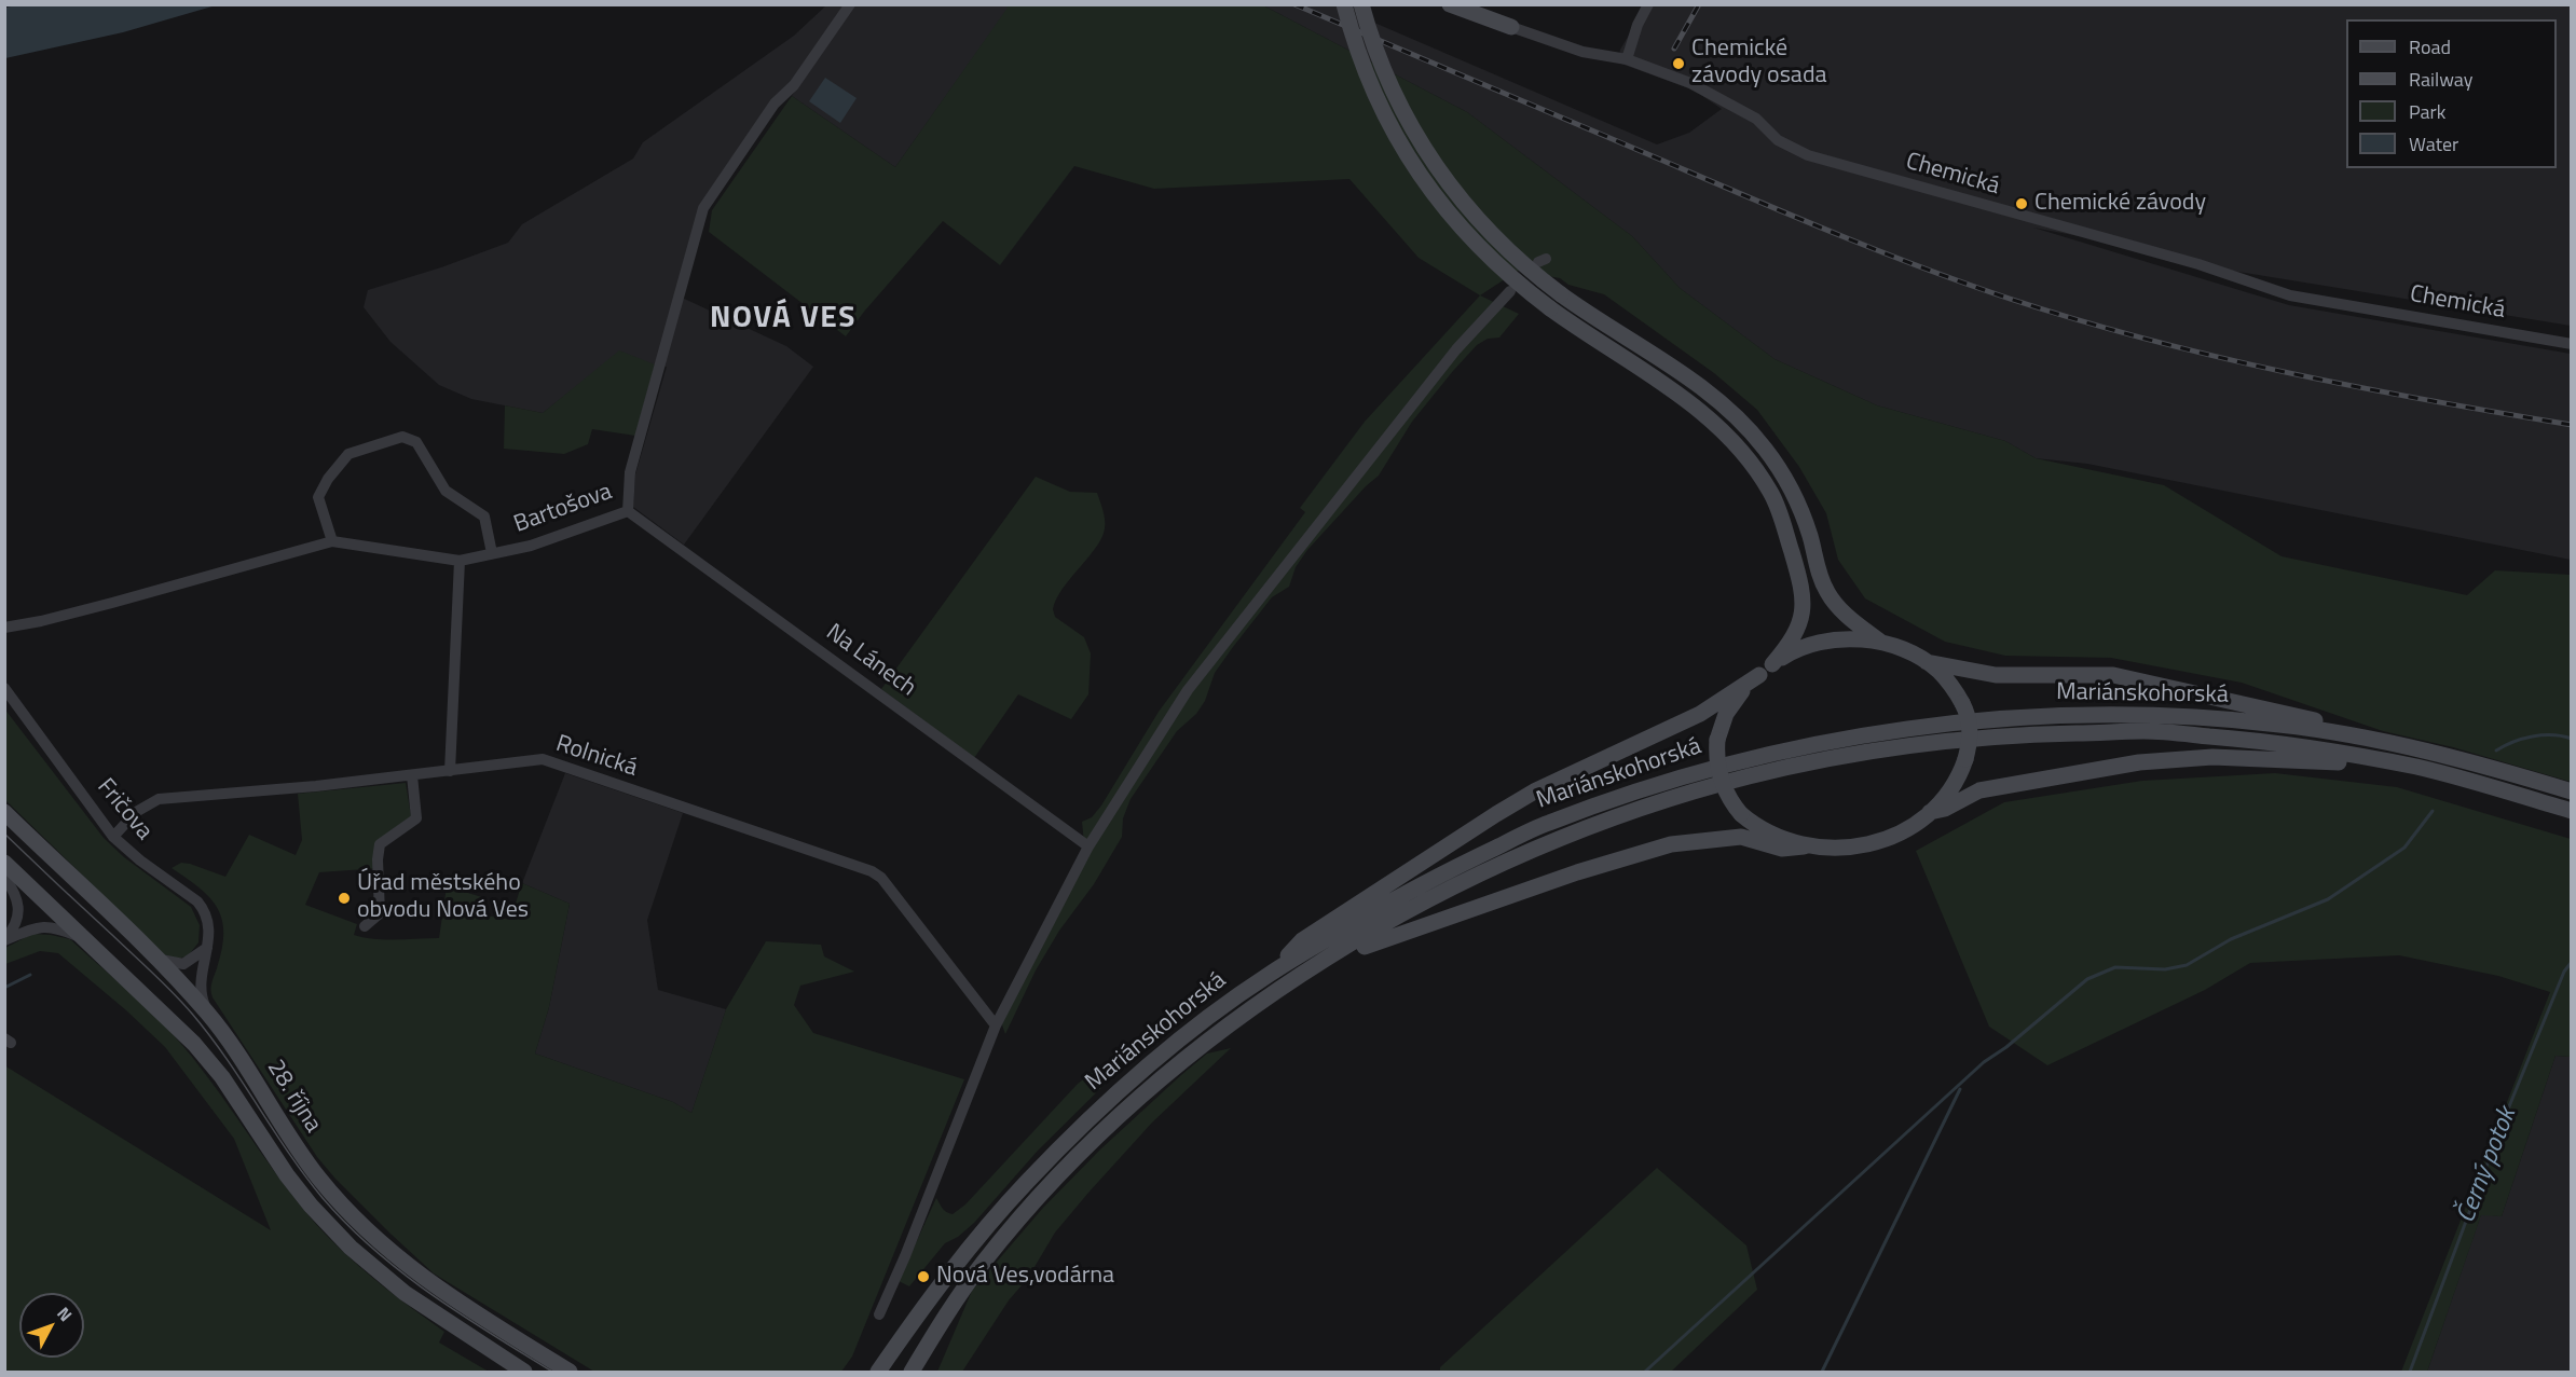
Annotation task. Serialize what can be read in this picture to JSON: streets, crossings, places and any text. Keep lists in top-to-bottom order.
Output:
{
  "streets": {
    "main road": ["Mariánskohorská", "28. října"],
    "street": [
      "Chemická",
      "Bartošova",
      "Na Lánech",
      "Rolnická",
      "Fričova"
    ]
  },
  "crossings": [
    ["Bartošova", "Na Lánech"],
    ["Rolnická", "Fričova"],
    ["Fričova", "28. října"]
  ],
  "districts": ["NOVÁ VES"],
  "water": ["Černý potok"],
  "places": [
    "Chemické závody osada",
    "Chemické závody",
    "Úřad městského obvodu Nová Ves",
    "Nová Ves,vodárna"
  ],
  "legend": [
    "Road",
    "Railway",
    "Park",
    "Water"
  ],
  "north": "top right"
}
